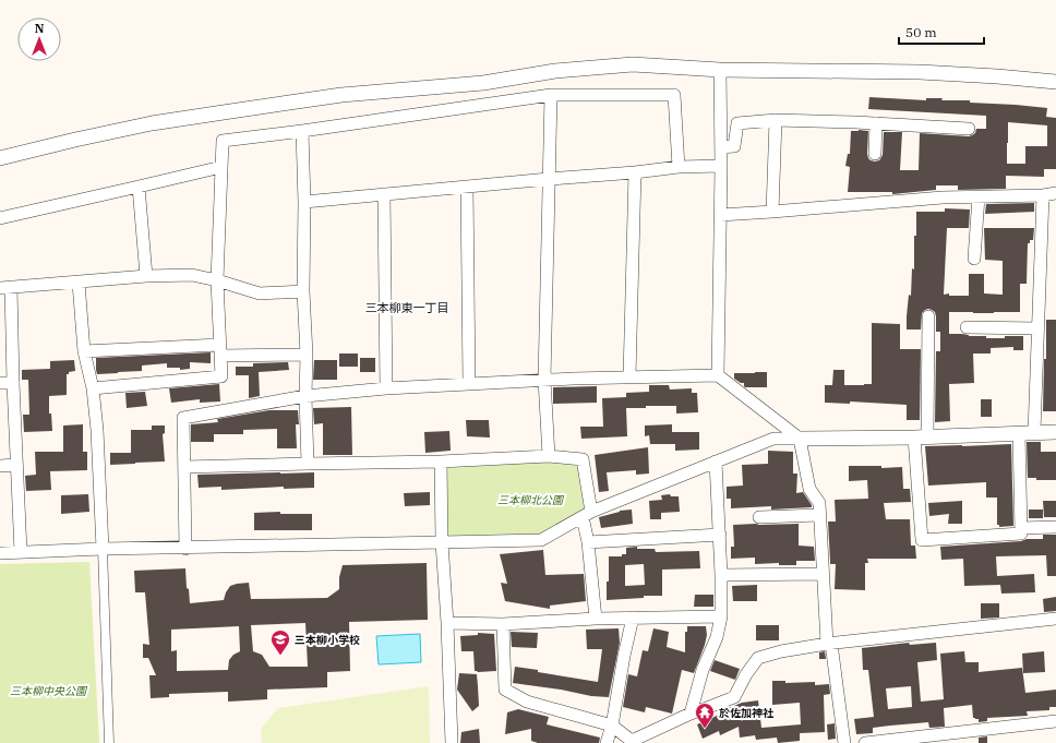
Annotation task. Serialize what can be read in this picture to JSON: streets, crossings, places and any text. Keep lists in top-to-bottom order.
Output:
{
  "districts": ["三本柳東一丁目"],
  "parks": ["三本柳北公園", "三本柳中央公園"],
  "places": {
    "school or university": ["三本柳小学校"],
    "temple": ["於佐加神社"]
  },
  "scale_bar": "50 m",
  "north": "top"
}
